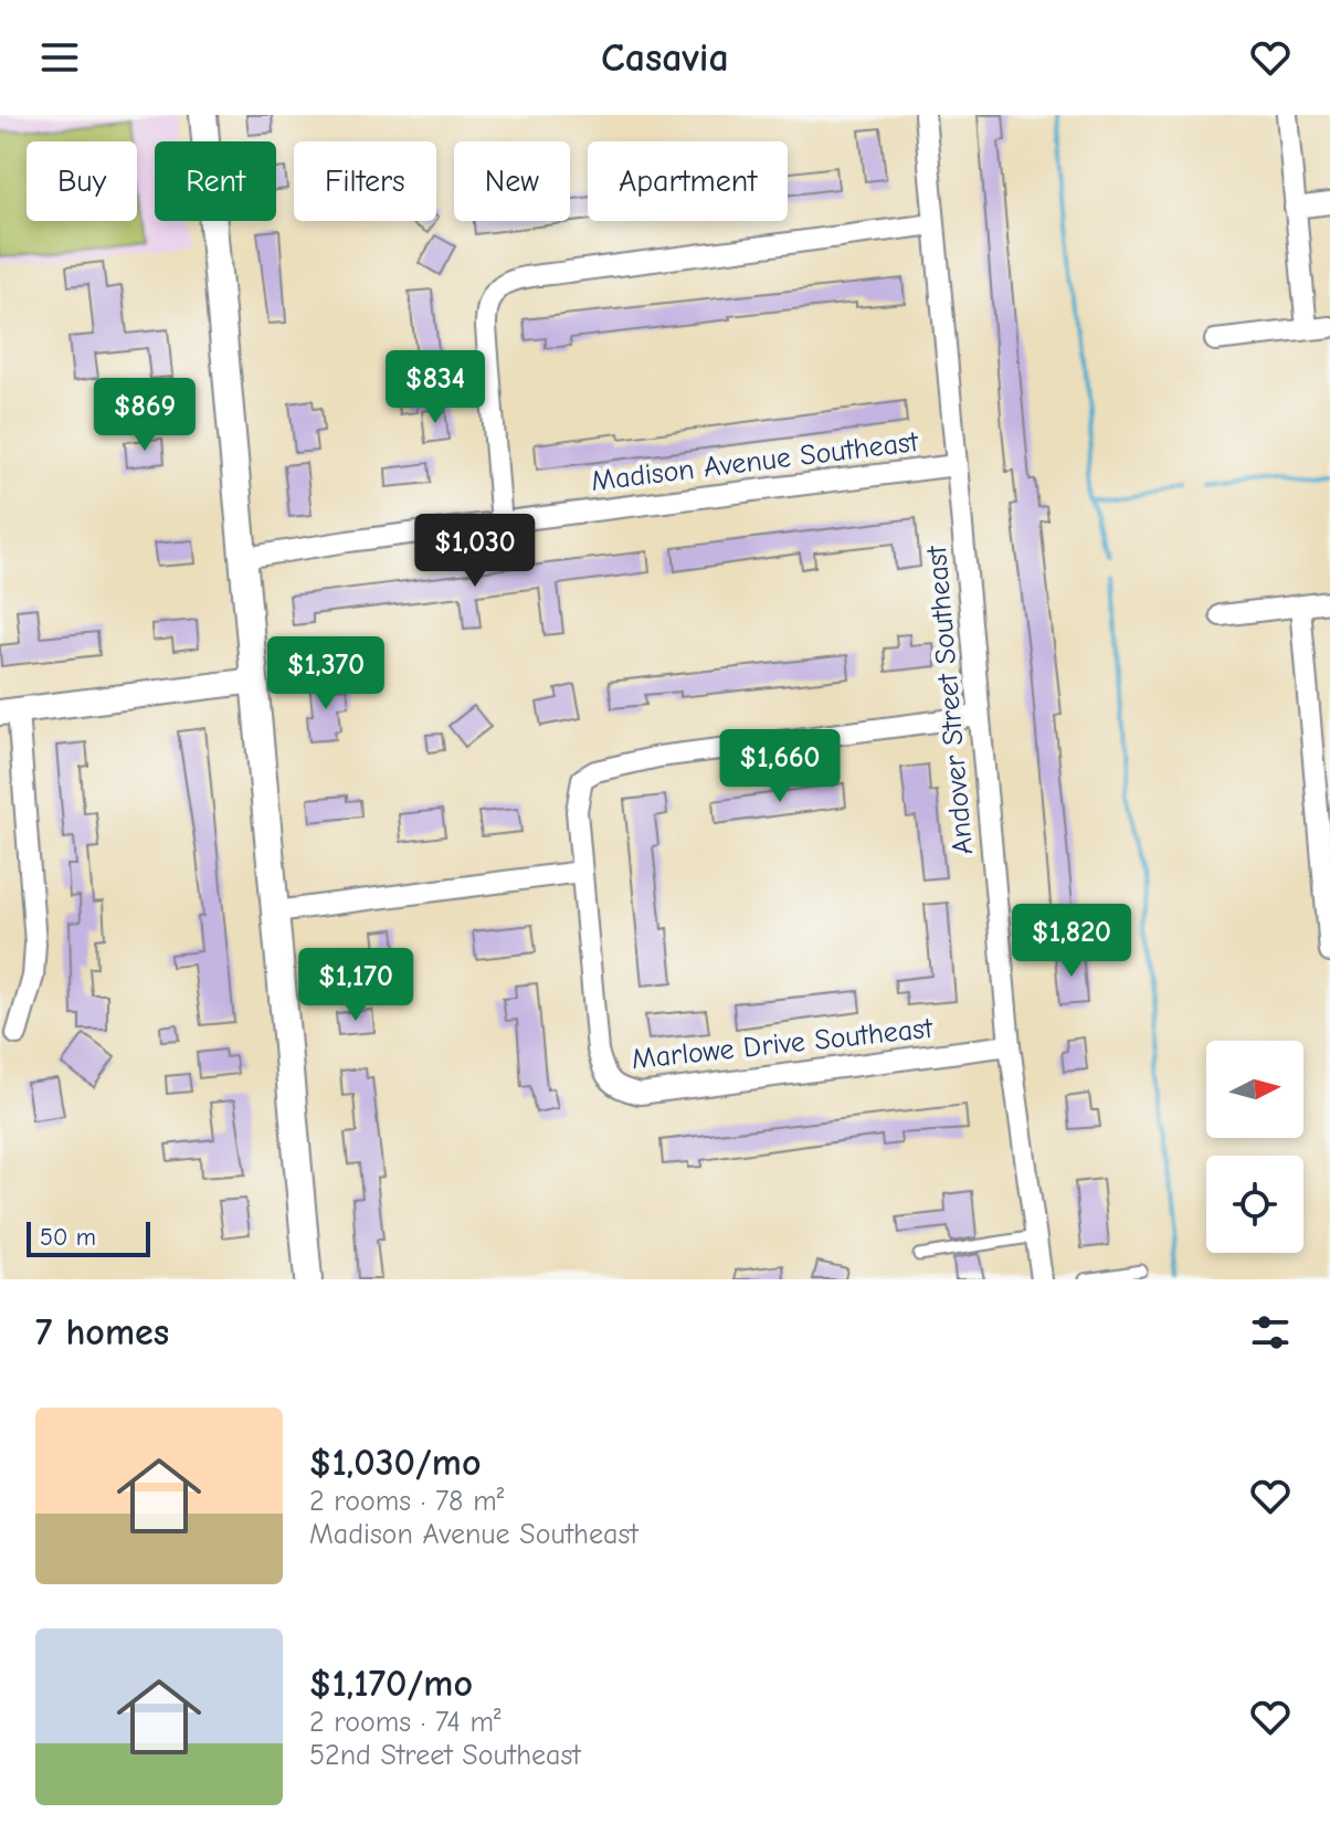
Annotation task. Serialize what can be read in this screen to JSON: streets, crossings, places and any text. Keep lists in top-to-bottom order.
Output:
{
  "streets": {
    "street": ["Madison Avenue Southeast", "Andover Street Southeast", "Marlowe Drive Southeast"]
  },
  "crossings": [
    ["Madison Avenue Southeast", "Andover Street Southeast"],
    ["Andover Street Southeast", "Marlowe Drive Southeast"]
  ],
  "scale_bar": "50 m",
  "north": "right",
  "page": {
    "header": "Casavia",
    "chip": [
      "Buy",
      "Rent",
      "Filters",
      "New",
      "Apartment"
    ],
    "price": [
      "$834",
      "$869",
      "$1,030",
      "$1,370",
      "$1,660",
      "$1,820",
      "$1,170"
    ],
    "scale": "50 m",
    "heading": "7 homes",
    "list": [
      {
        "name": "$1,030/mo",
        "note": "2 rooms · 78 m² · Madison Avenue Southeast"
      },
      {
        "name": "$1,170/mo",
        "note": "2 rooms · 74 m² · 52nd Street Southeast"
      }
    ]
  }
}
